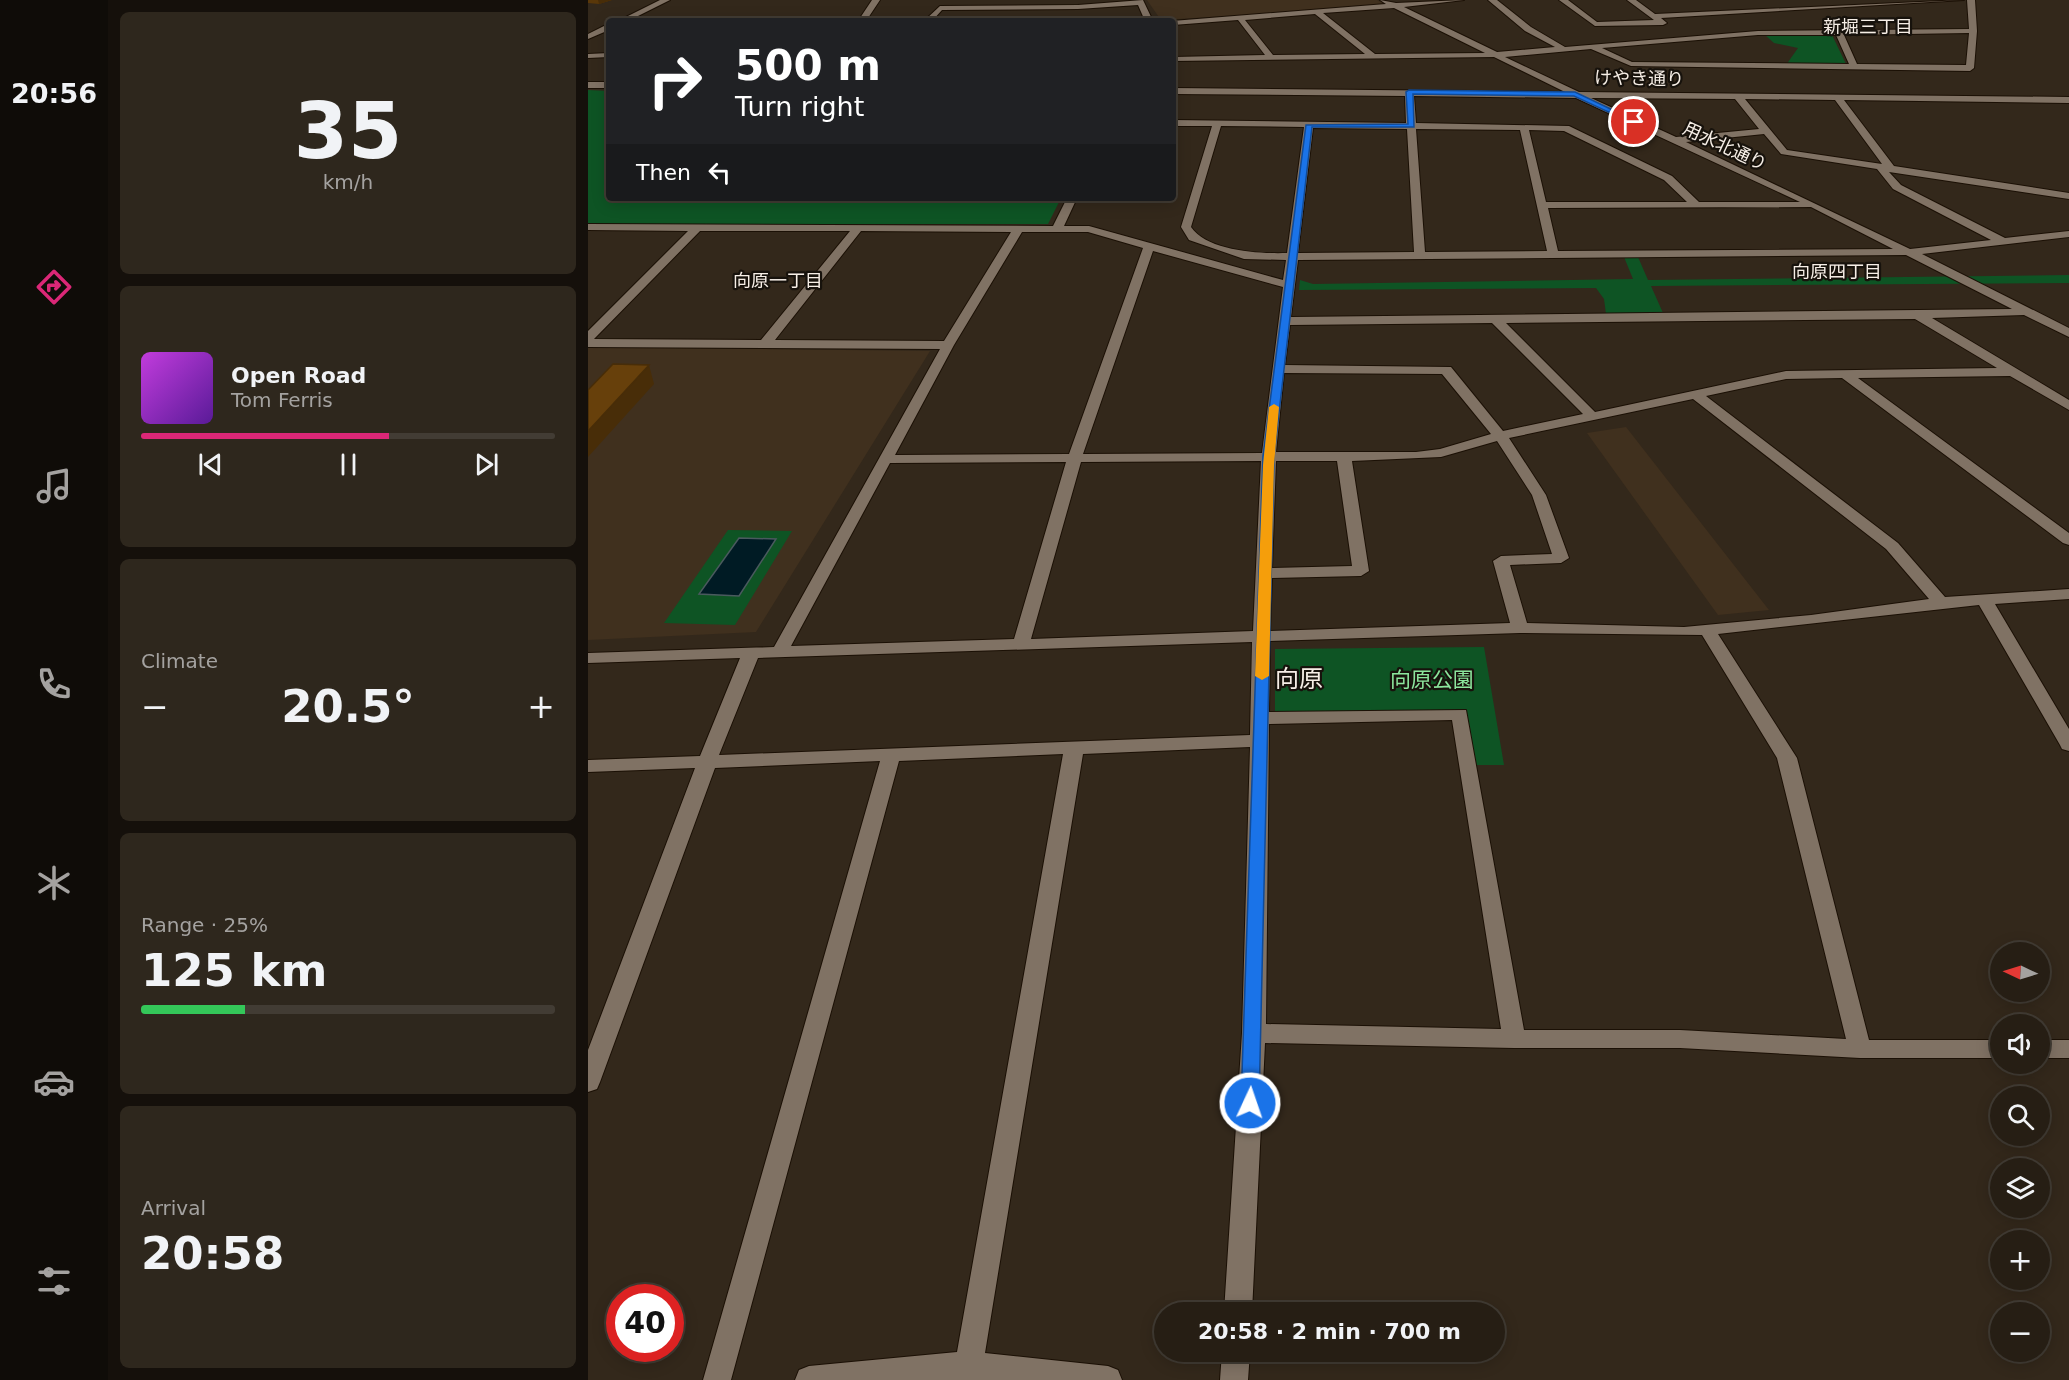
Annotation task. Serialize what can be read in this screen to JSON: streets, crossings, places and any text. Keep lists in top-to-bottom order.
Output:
{
  "streets": {
    "street": ["けやき通り", "用水北通り"]
  },
  "crossings": [
    ["けやき通り", "用水北通り"]
  ],
  "districts": [
    "新堀三丁目",
    "向原四丁目",
    "向原一丁目",
    "向原"
  ],
  "parks": ["向原公園"],
  "north": "left",
  "page": {
    "tabs": "20:56",
    "tile": [
      ["35", "km/h"],
      "Climate",
      ["Range · 25%", "125 km"],
      ["Arrival", "20:58"]
    ],
    "turn": ["500 m", "Turn right"],
    "then": "Then",
    "song": ["Open Road", "Tom Ferris"],
    "heat": ["−", "20.5°", "+"],
    "map_buttons": ["+", "−"],
    "limit": "40",
    "trip": "20:58 · 2 min · 700 m"
  }
}
